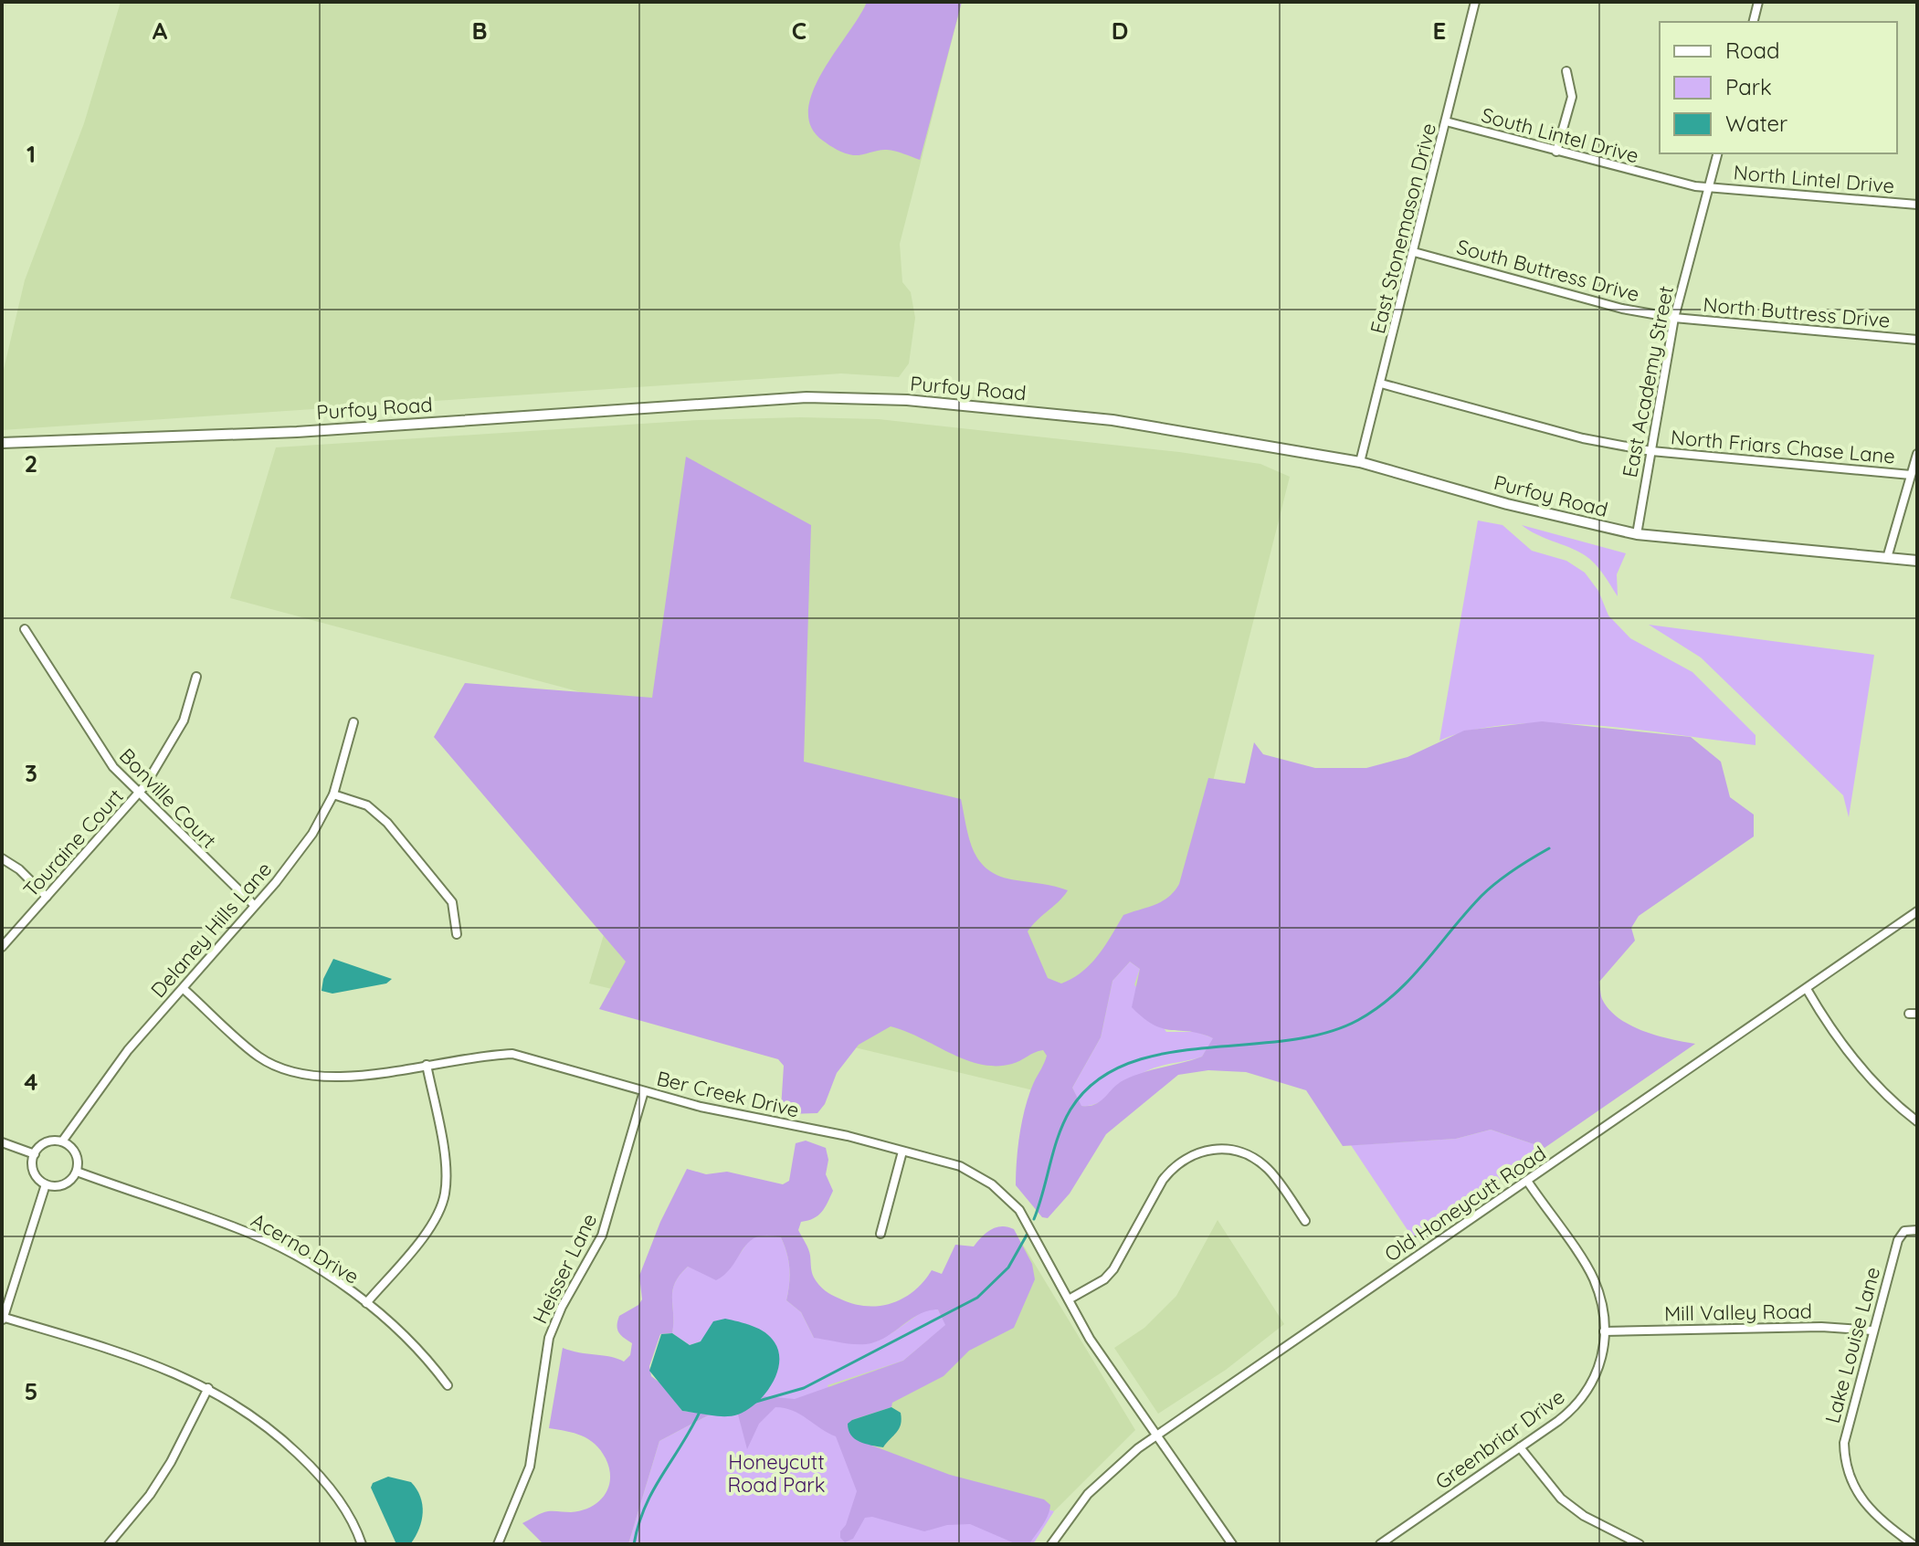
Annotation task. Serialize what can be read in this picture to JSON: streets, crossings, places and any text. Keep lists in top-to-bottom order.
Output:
{
  "streets": {
    "street": [
      "South Lintel Drive",
      "North Lintel Drive",
      "East Stonemason Drive",
      "South Buttress Drive",
      "North Buttress Drive",
      "East Academy Street",
      "Purfoy Road",
      "North Friars Chase Lane",
      "Bonville Court",
      "Touraine Court",
      "Delaney Hills Lane",
      "Ber Creek Drive",
      "Old Honeycutt Road",
      "Acerno Drive",
      "Heisser Lane",
      "Mill Valley Road",
      "Lake Louise Lane",
      "Greenbriar Drive"
    ]
  },
  "crossings": [
    ["South Lintel Drive", "North Lintel Drive"],
    ["South Lintel Drive", "East Stonemason Drive"],
    ["South Lintel Drive", "East Academy Street"],
    ["North Lintel Drive", "East Academy Street"],
    ["East Stonemason Drive", "South Buttress Drive"],
    ["East Stonemason Drive", "Purfoy Road"],
    ["East Stonemason Drive", "North Friars Chase Lane"],
    ["South Buttress Drive", "North Buttress Drive"],
    ["South Buttress Drive", "East Academy Street"],
    ["North Buttress Drive", "East Academy Street"],
    ["East Academy Street", "Purfoy Road"],
    ["East Academy Street", "North Friars Chase Lane"],
    ["Bonville Court", "Touraine Court"],
    ["Bonville Court", "Delaney Hills Lane"],
    ["Delaney Hills Lane", "Ber Creek Drive"],
    ["Delaney Hills Lane", "Acerno Drive"],
    ["Ber Creek Drive", "Old Honeycutt Road"],
    ["Ber Creek Drive", "Heisser Lane"],
    ["Old Honeycutt Road", "Greenbriar Drive"],
    ["Mill Valley Road", "Lake Louise Lane"],
    ["Mill Valley Road", "Greenbriar Drive"]
  ],
  "parks": ["Honeycutt Road Park"],
  "legend": ["Road", "Park", "Water"],
  "grid": {
    "columns": [
      "A",
      "B",
      "C",
      "D",
      "E"
    ],
    "rows": [
      "1",
      "2",
      "3",
      "4",
      "5"
    ]
  }
}
